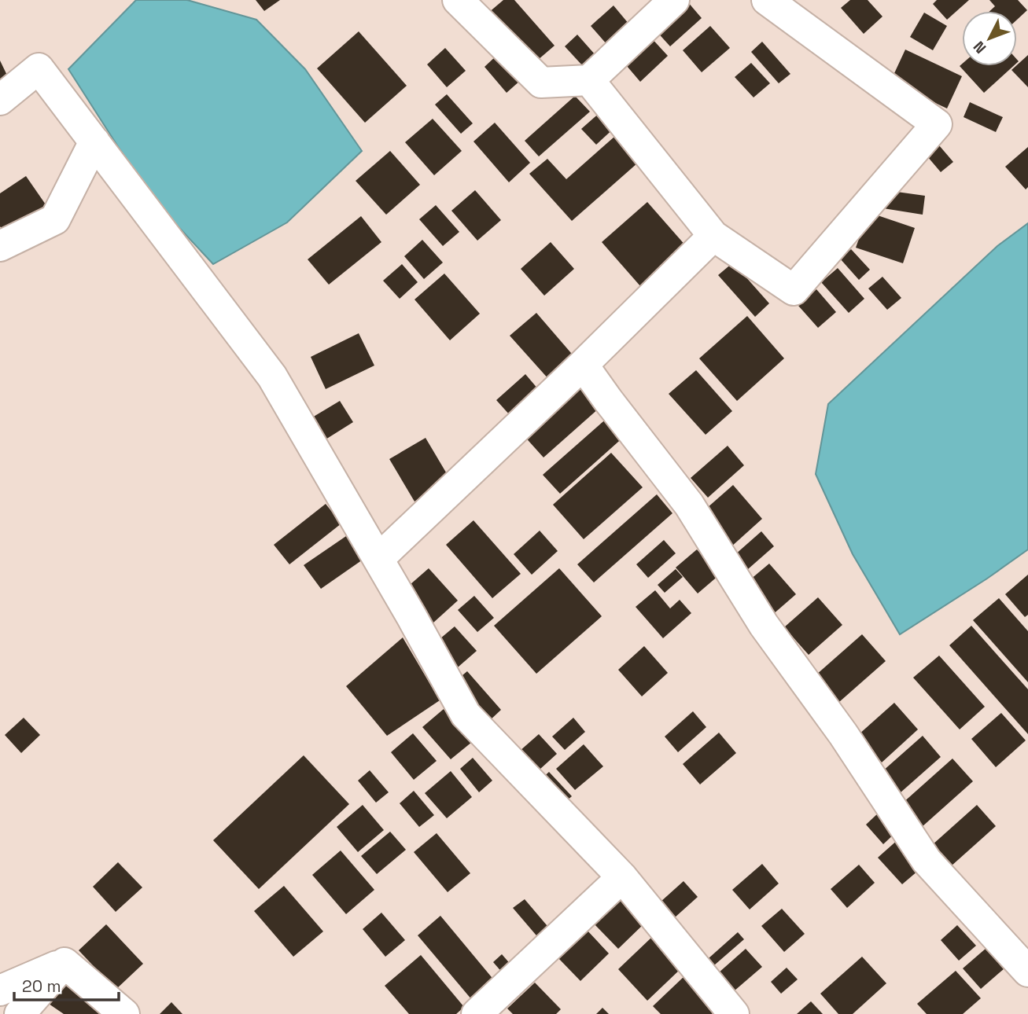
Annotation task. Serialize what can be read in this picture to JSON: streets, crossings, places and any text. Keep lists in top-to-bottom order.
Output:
{
  "scale_bar": "20 m",
  "north": "bottom left"
}
